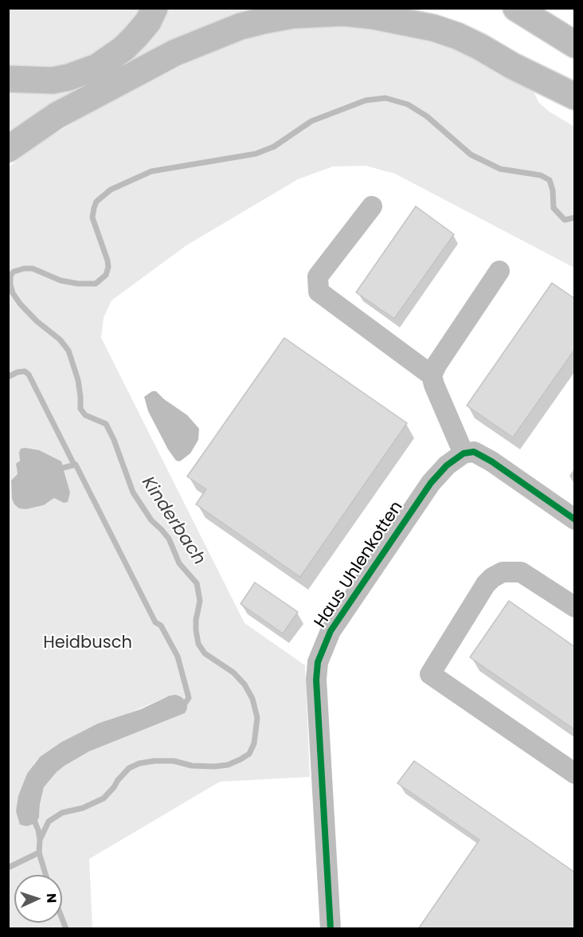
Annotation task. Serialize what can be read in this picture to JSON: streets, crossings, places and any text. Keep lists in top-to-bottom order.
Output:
{
  "streets": {
    "street": ["Haus Uhlenkotten"]
  },
  "water": ["Kinderbach"],
  "parks": ["Heidbusch"],
  "north": "right"
}
